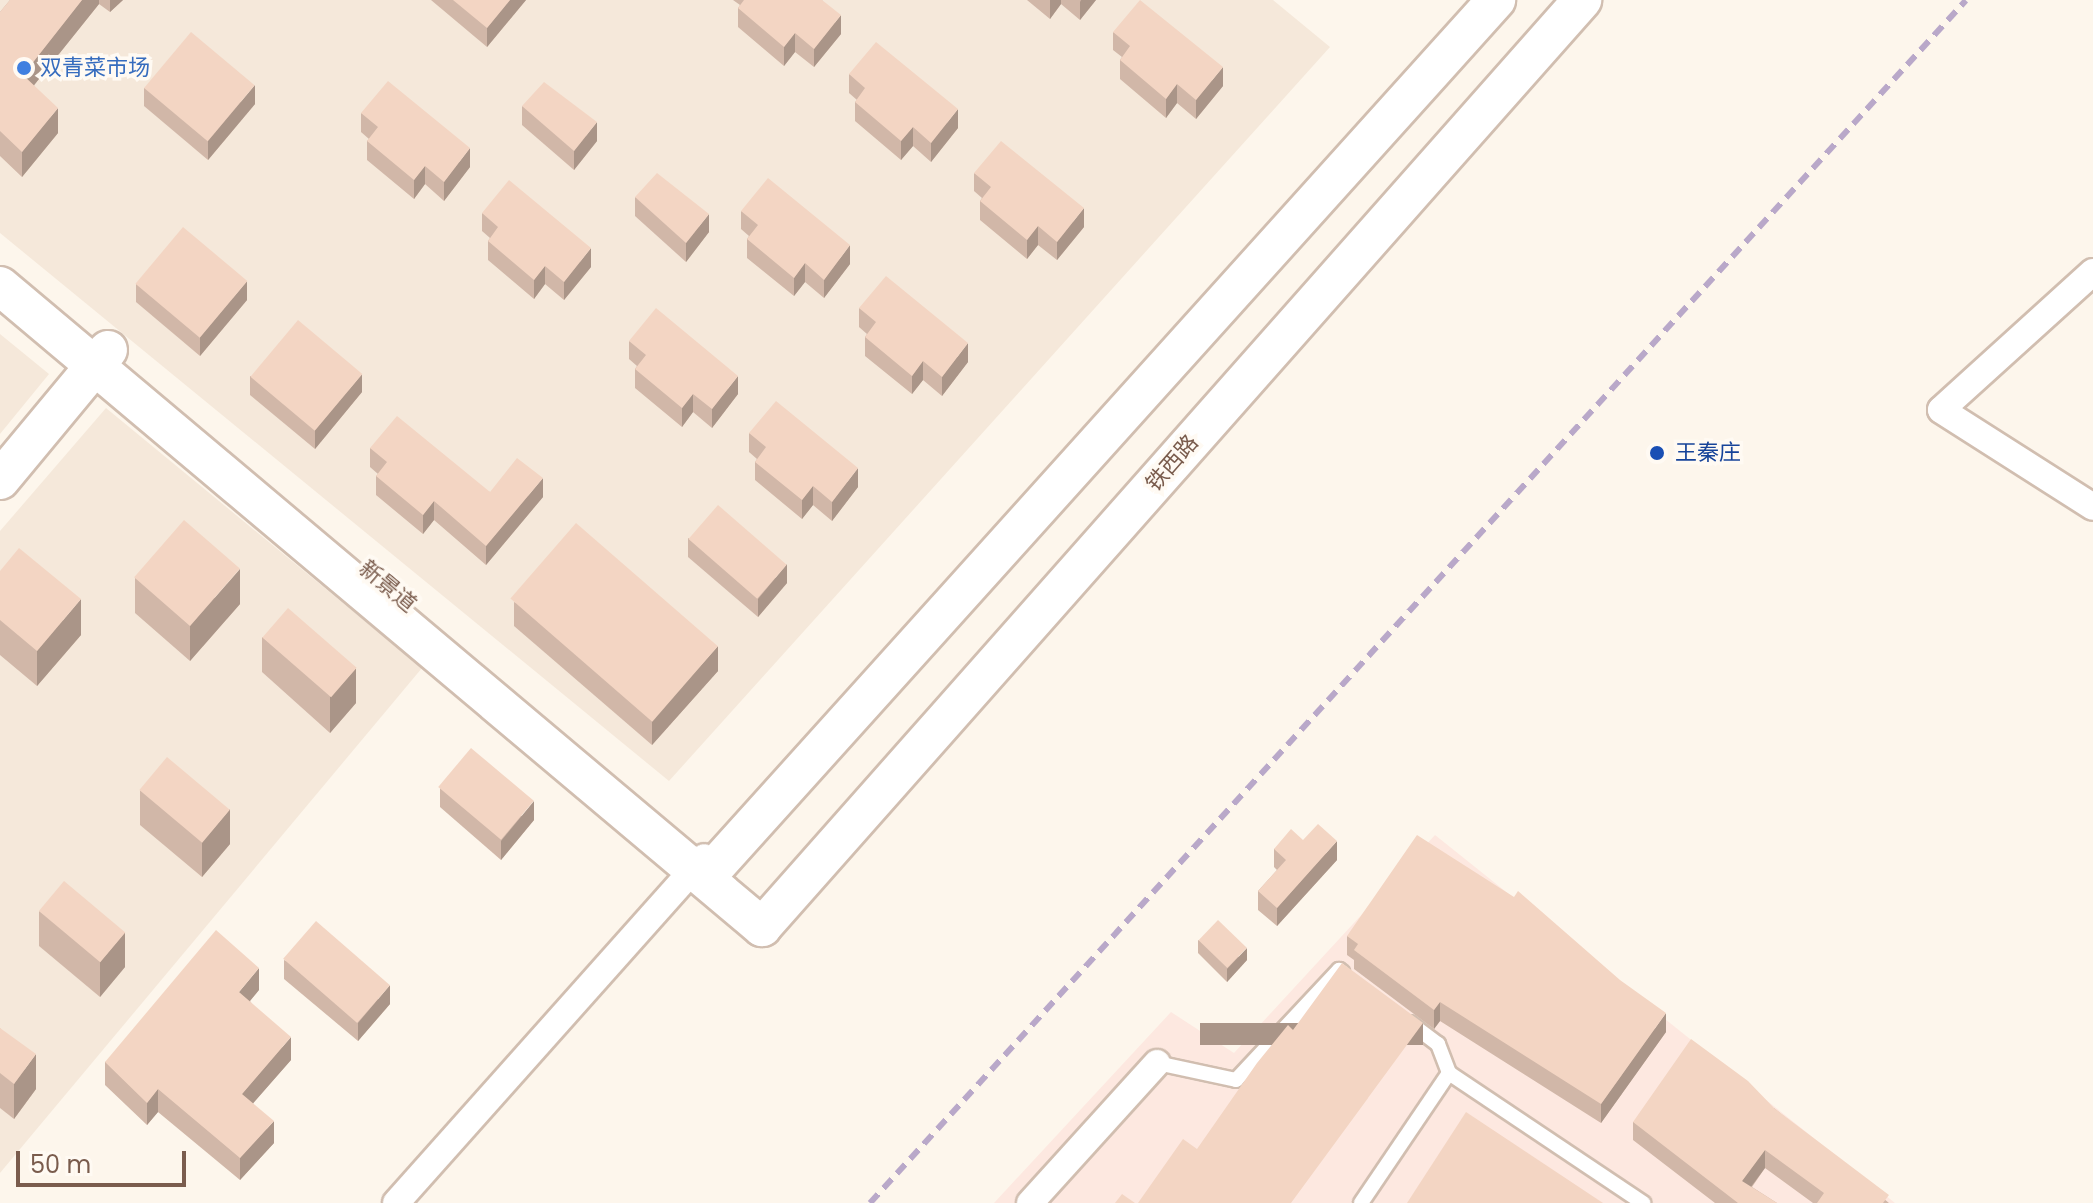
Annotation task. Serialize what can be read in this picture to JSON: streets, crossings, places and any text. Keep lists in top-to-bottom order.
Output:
{
  "streets": {
    "main road": ["铁西路", "新景道"]
  },
  "crossings": [
    ["铁西路", "新景道"]
  ],
  "places": ["双青菜市场", "王秦庄"],
  "scale_bar": "50 m"
}
